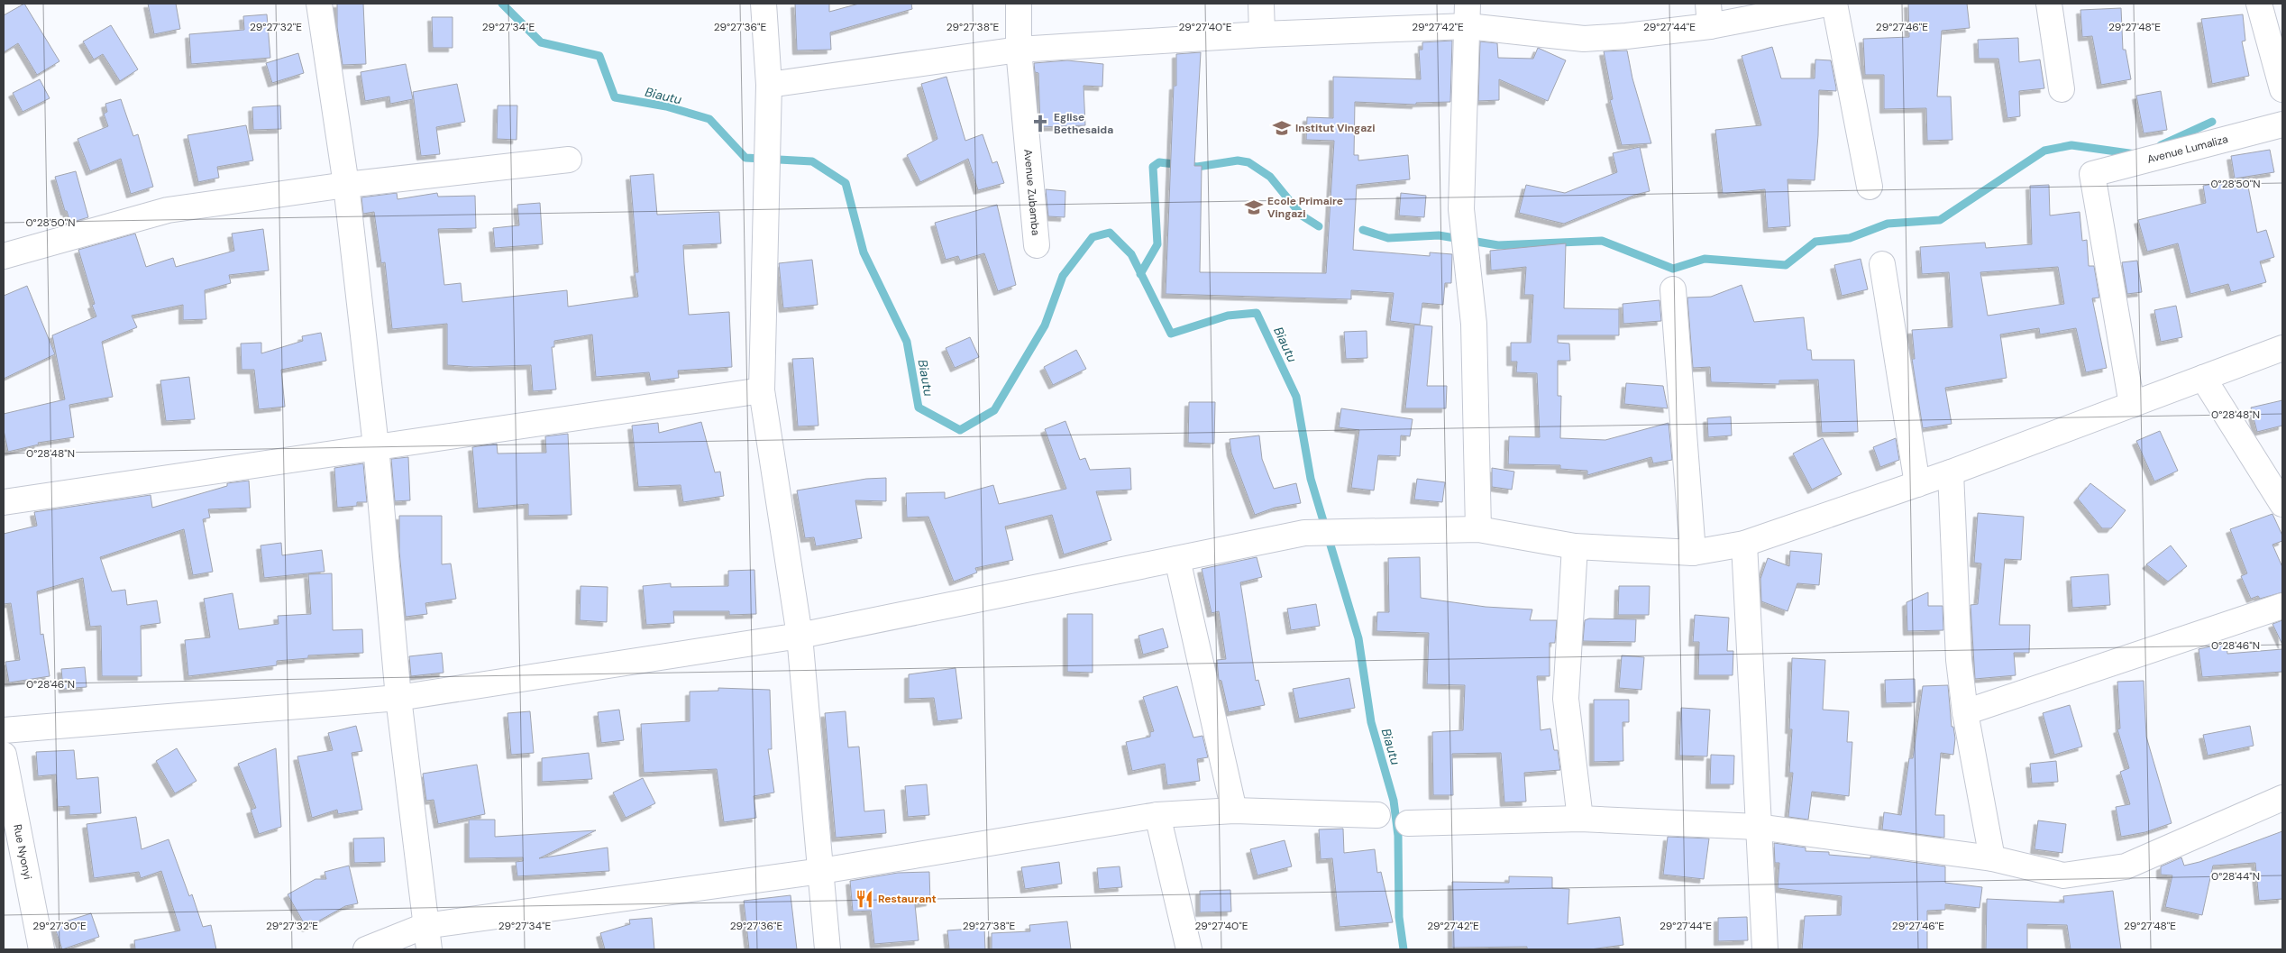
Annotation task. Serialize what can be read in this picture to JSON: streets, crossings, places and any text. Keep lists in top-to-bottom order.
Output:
{
  "streets": {
    "street": ["Avenue Lumaliza", "Avenue Zubamba", "Rue Nyonyi"]
  },
  "water": ["Biautu"],
  "places": {
    "church": ["Eglise Bethesaida"],
    "school or university": ["Institut Vingazi", "Ecole Primaire Vingazi"],
    "restaurant": ["Restaurant"]
  },
  "coordinates": [
    "29°27'32\"E",
    "29°27'34\"E",
    "29°27'36\"E",
    "29°27'38\"E",
    "29°27'40\"E",
    "29°27'42\"E",
    "29°27'44\"E",
    "29°27'46\"E",
    "29°27'48\"E",
    "0°28'50\"N",
    "0°28'48\"N",
    "0°28'46\"N",
    "0°28'44\"N",
    "29°27'30\"E"
  ]
}
